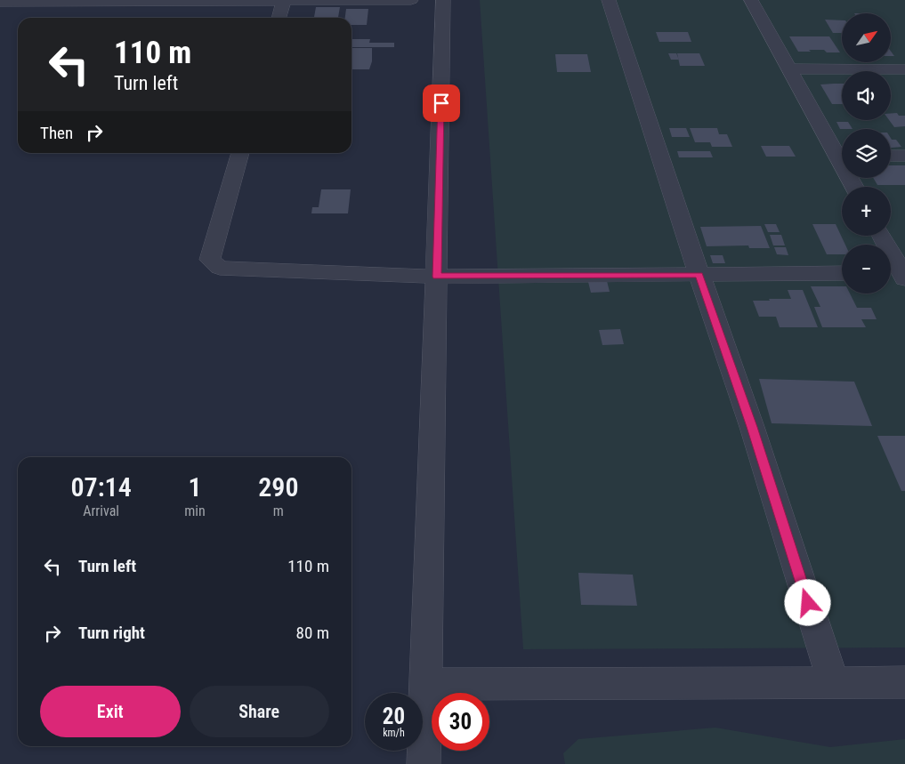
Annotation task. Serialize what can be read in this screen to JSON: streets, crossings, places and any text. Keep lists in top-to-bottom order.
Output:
{
  "north": "top right",
  "page": {
    "map_buttons": ["+", "−"],
    "turn": ["110 m", "Turn left"],
    "then": "Then",
    "eta": [
      "07:14",
      "Arrival",
      "1",
      "min",
      "290",
      "m"
    ],
    "list": [
      {
        "name": "Turn left",
        "value": "110 m"
      },
      {
        "name": "Turn right",
        "value": "80 m"
      }
    ],
    "buttons": ["Exit", "Share"],
    "speed": "20 km/h",
    "limit": "30"
  }
}
